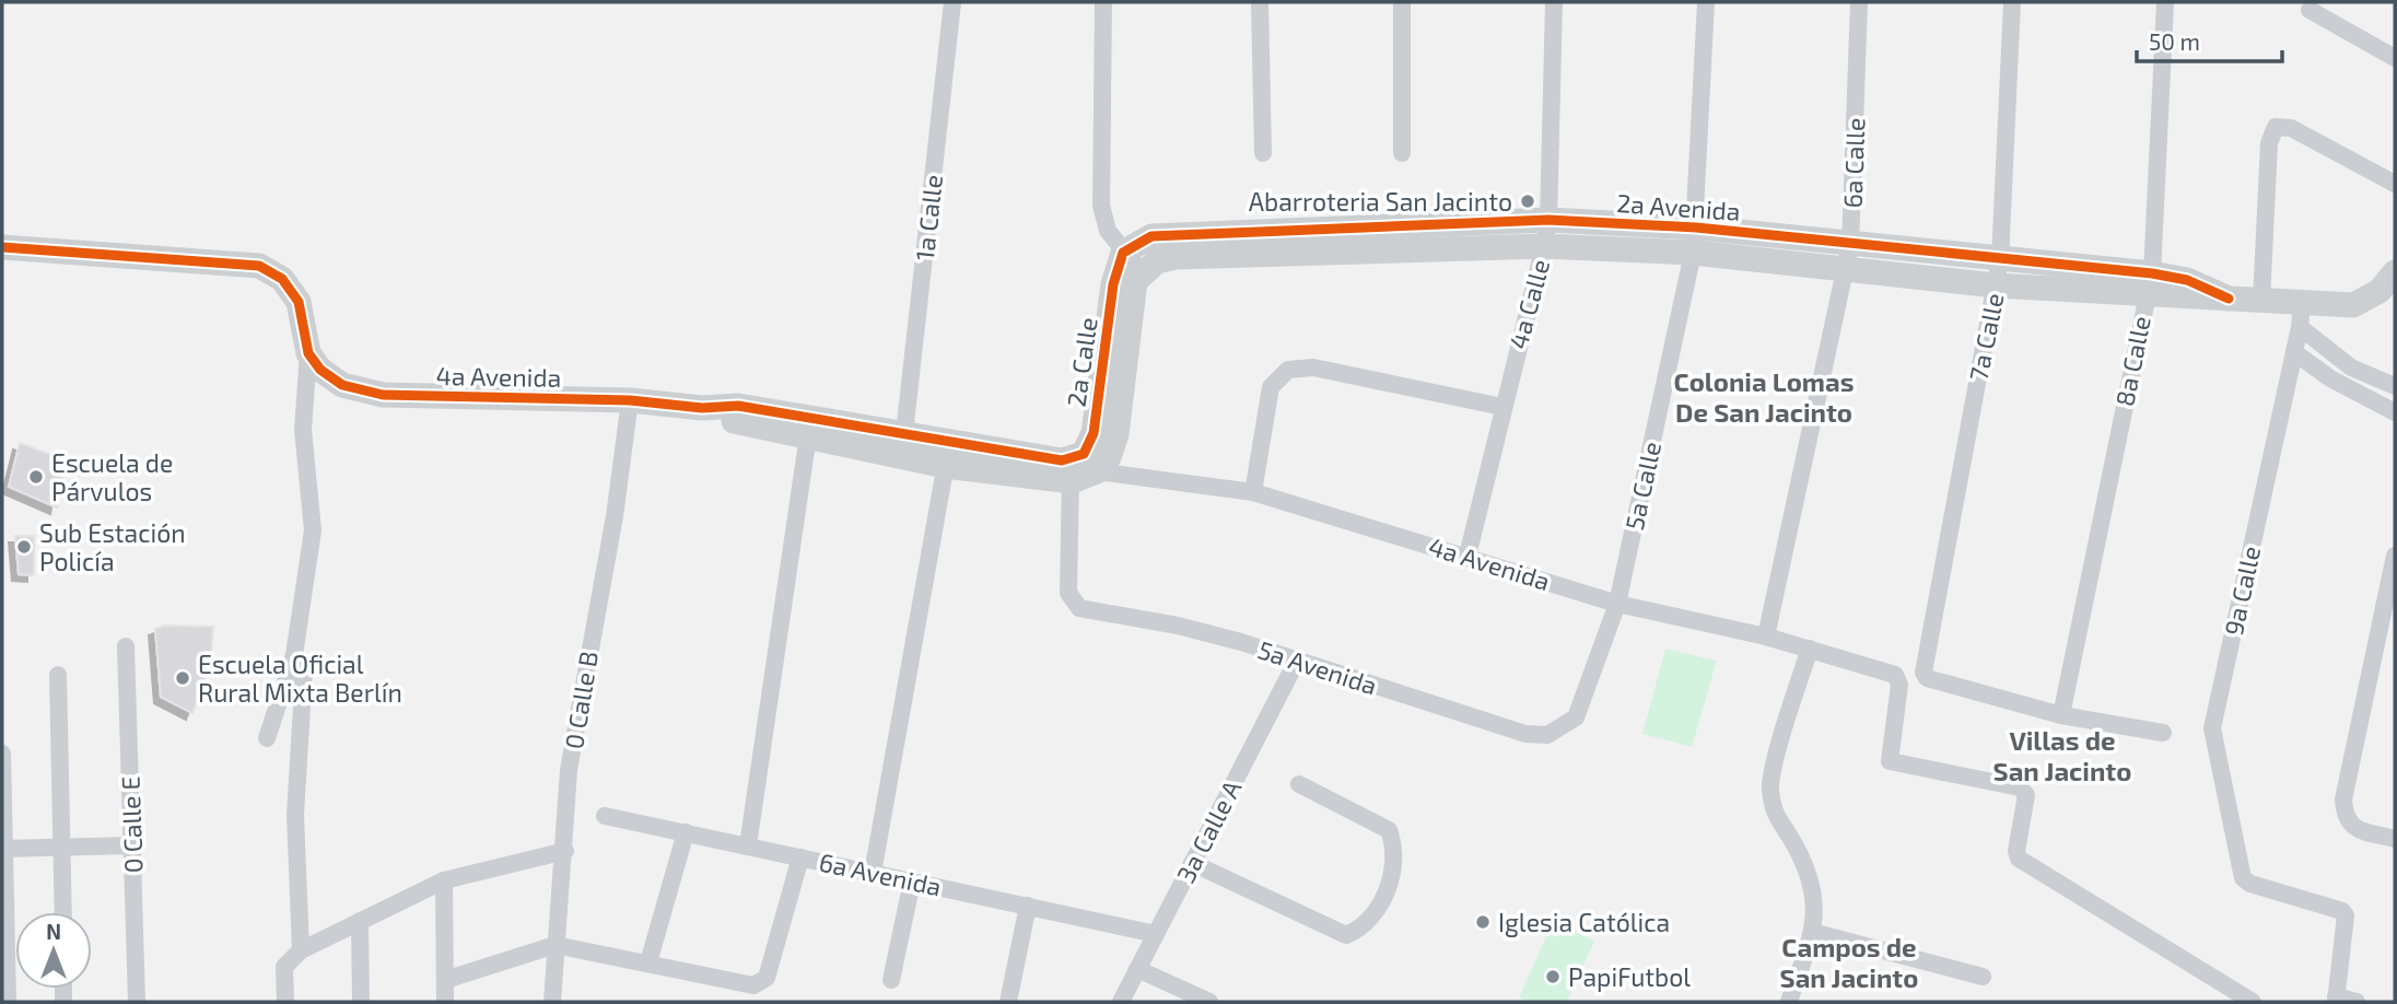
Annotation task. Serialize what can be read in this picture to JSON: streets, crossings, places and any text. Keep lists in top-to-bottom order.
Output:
{
  "streets": {
    "street": [
      "6a Calle",
      "2a Avenida",
      "1a Calle",
      "4a Calle",
      "7a Calle",
      "8a Calle",
      "2a Calle",
      "4a Avenida",
      "5a Calle",
      "9a Calle",
      "5a Avenida",
      "0 Calle B",
      "0 Calle E",
      "3a Calle A",
      "6a Avenida"
    ]
  },
  "crossings": [
    ["6a Calle", "2a Avenida"],
    ["6a Calle", "4a Avenida"],
    ["2a Avenida", "4a Calle"],
    ["2a Avenida", "7a Calle"],
    ["2a Avenida", "8a Calle"],
    ["2a Avenida", "2a Calle"],
    ["2a Avenida", "5a Calle"],
    ["2a Avenida", "9a Calle"],
    ["1a Calle", "4a Avenida"],
    ["4a Calle", "4a Avenida"],
    ["7a Calle", "8a Calle"],
    ["2a Calle", "4a Avenida"],
    ["2a Calle", "5a Avenida"],
    ["4a Avenida", "5a Calle"],
    ["4a Avenida", "0 Calle B"],
    ["5a Calle", "5a Avenida"],
    ["5a Avenida", "3a Calle A"],
    ["3a Calle A", "6a Avenida"]
  ],
  "districts": ["Colonia Lomas De San Jacinto", "Villas de San Jacinto", "Campos de San Jacinto"],
  "places": [
    "Abarroteria San Jacinto",
    "Escuela de Párvulos",
    "Sub Estación Policía",
    "Escuela Oficial Rural Mixta Berlín",
    "Iglesia Católica",
    "PapiFutbol"
  ],
  "scale_bar": "50 m",
  "north": "top"
}
